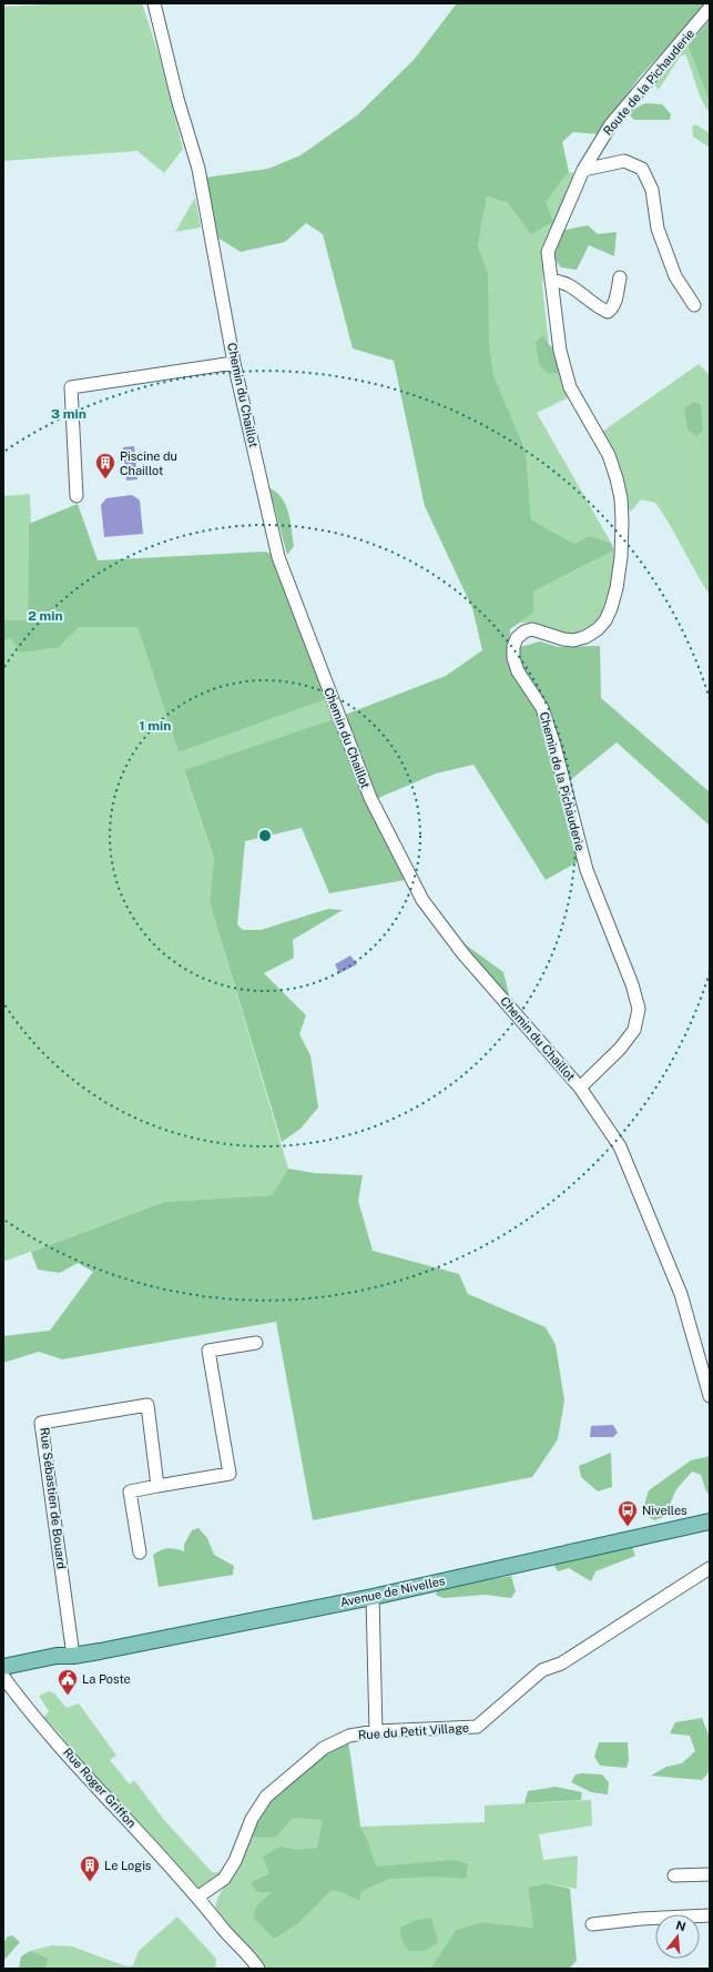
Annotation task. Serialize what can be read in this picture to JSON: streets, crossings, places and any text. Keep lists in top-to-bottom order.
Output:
{
  "streets": {
    "main road": ["Avenue de Nivelles"],
    "street": [
      "Route de la Pichauderie",
      "Chemin du Chaillot",
      "Chemin de la Pichauderie",
      "Rue Sébastien de Bouard",
      "Rue du Petit Village",
      "Rue Roger Griffon"
    ]
  },
  "crossings": [
    ["Route de la Pichauderie", "Chemin de la Pichauderie"],
    ["Chemin du Chaillot", "Chemin de la Pichauderie"],
    ["Rue Sébastien de Bouard", "Avenue de Nivelles"],
    ["Avenue de Nivelles", "Rue Roger Griffon"],
    ["Rue du Petit Village", "Rue Roger Griffon"]
  ],
  "places": {
    "building": ["Piscine du Chaillot", "Le Logis"],
    "bus stop": ["Nivelles"],
    "public building": ["La Poste"]
  },
  "north": "top",
  "rings": ["3 min", "2 min", "1 min"]
}
